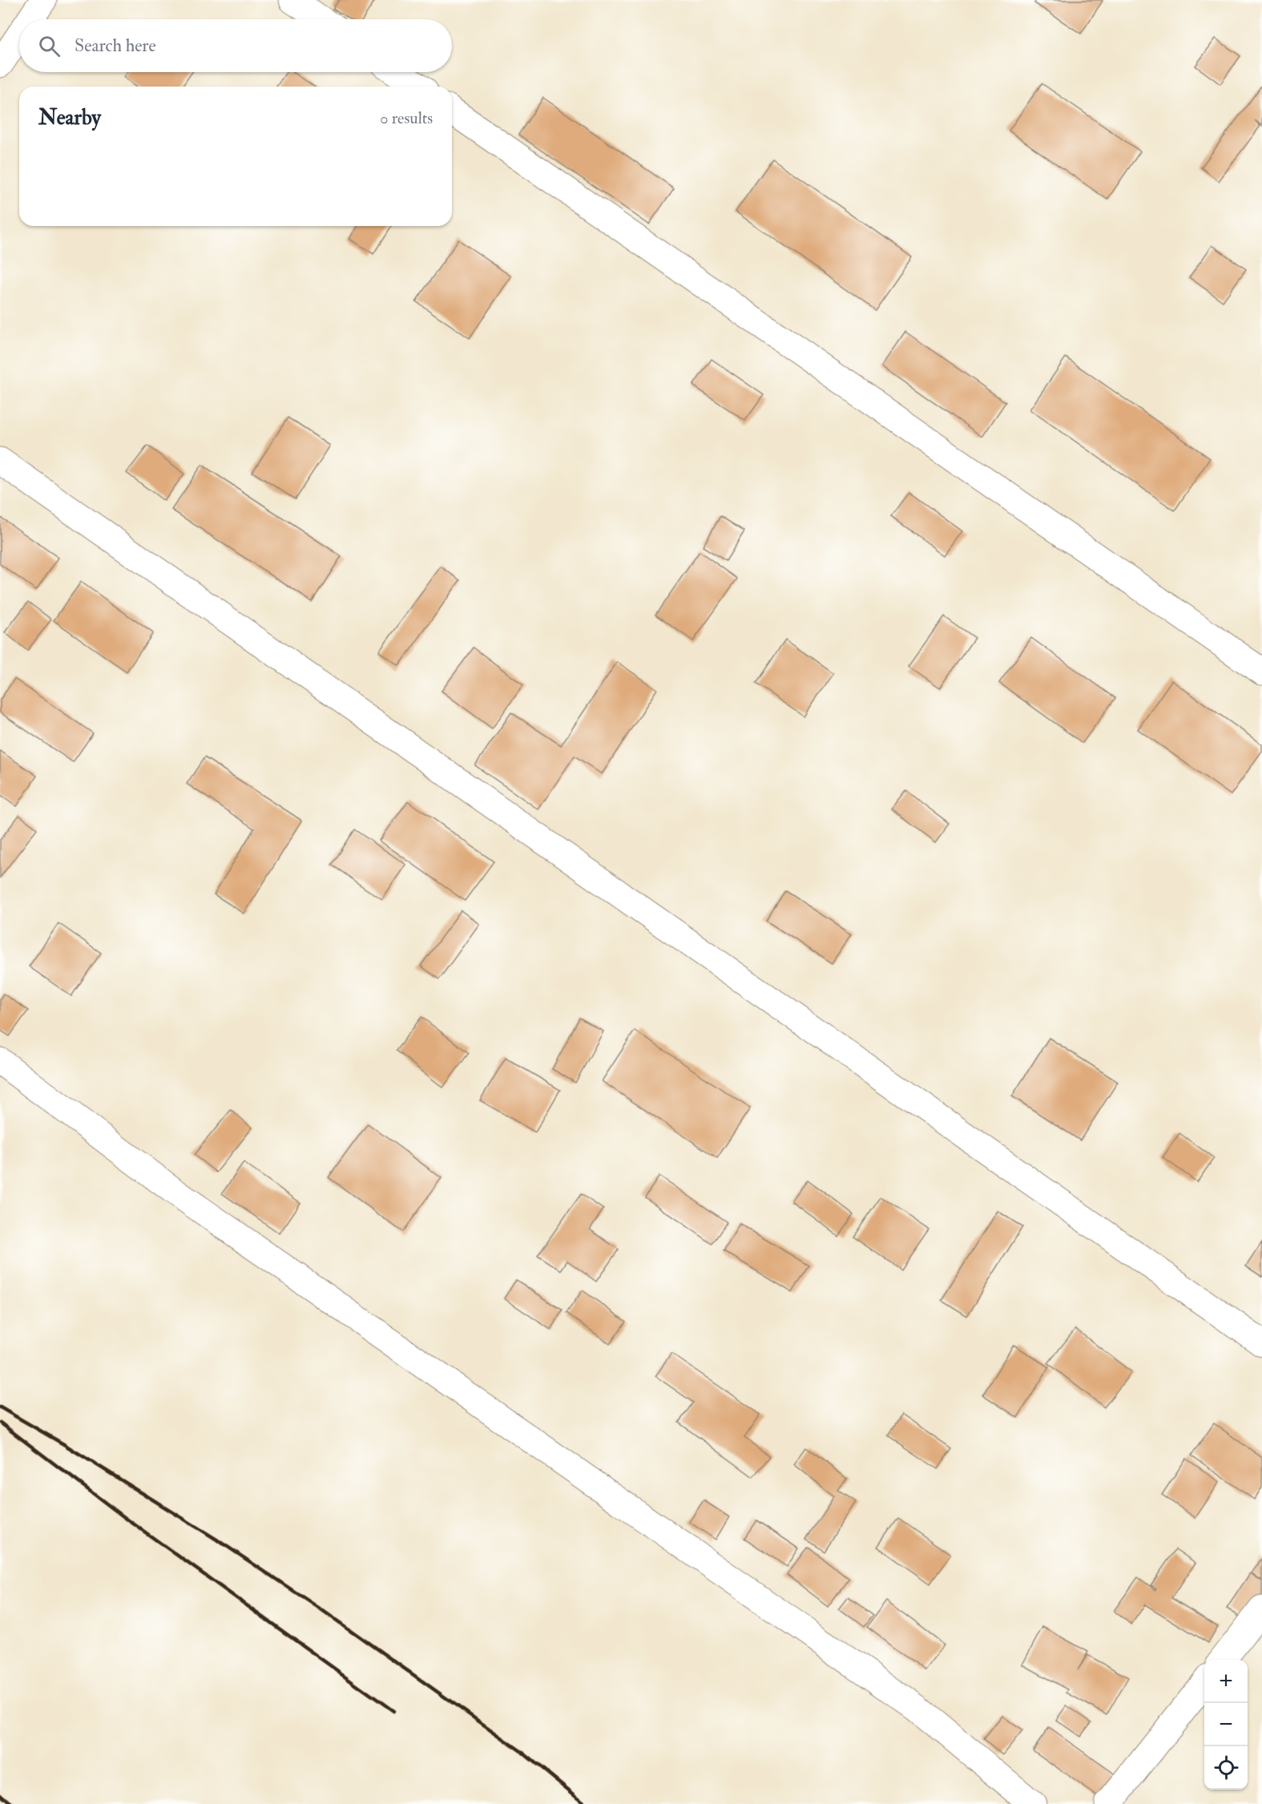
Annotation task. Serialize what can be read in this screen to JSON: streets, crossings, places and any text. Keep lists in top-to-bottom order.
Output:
{
  "page": {
    "search": "Search here",
    "heading": ["Nearby", "0 results"],
    "map_buttons": ["+", "−"]
  }
}
